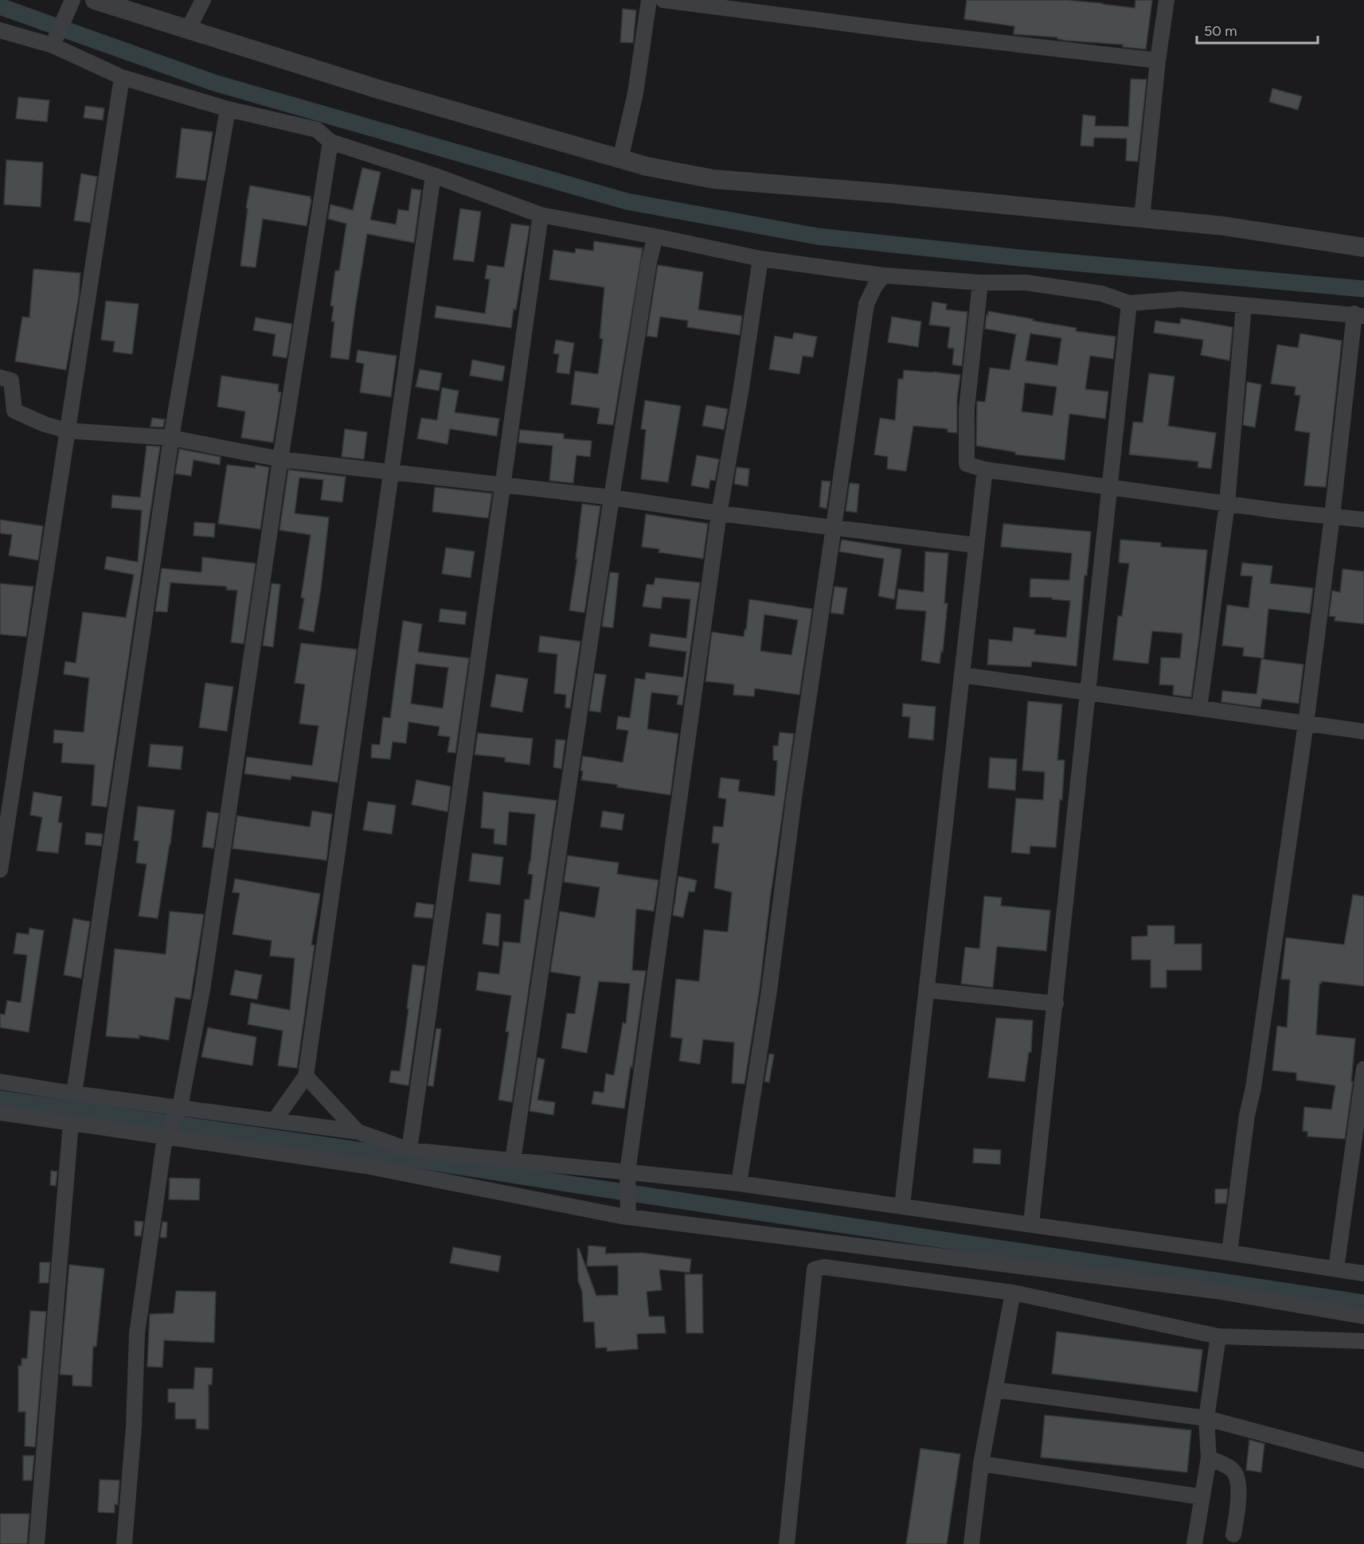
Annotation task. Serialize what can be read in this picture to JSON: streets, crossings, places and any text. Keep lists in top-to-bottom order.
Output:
{
  "scale_bar": "50 m"
}
